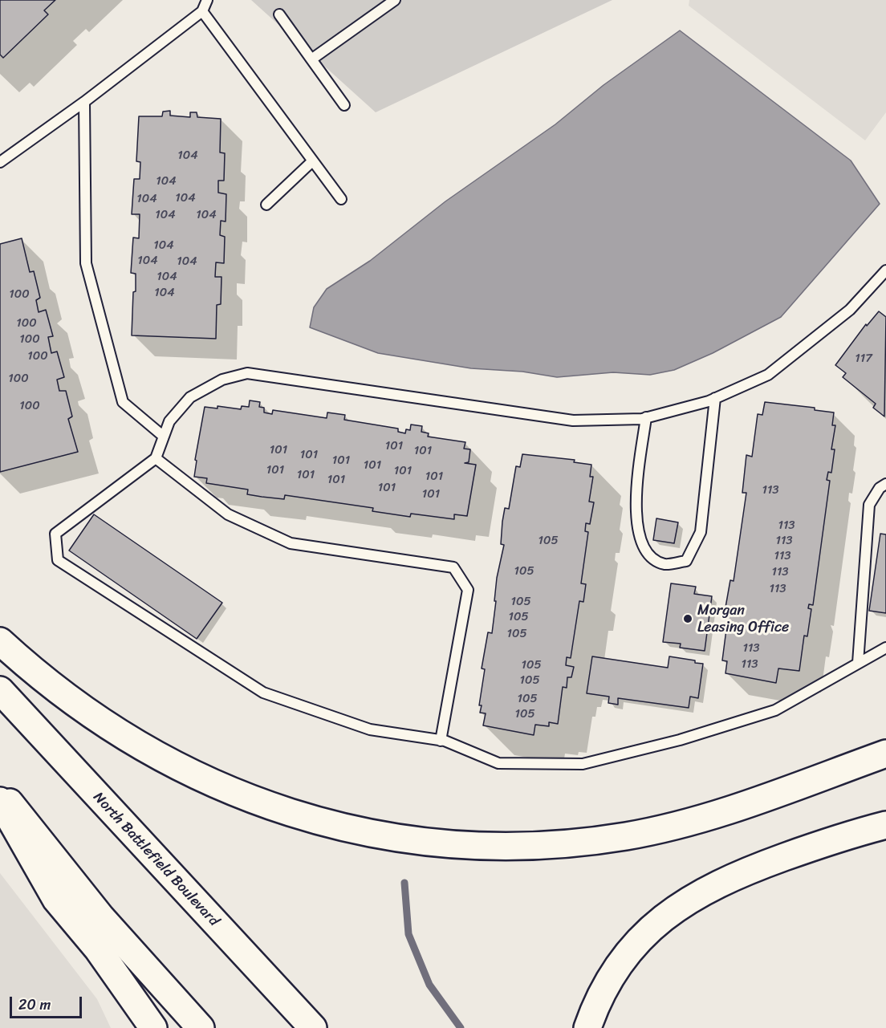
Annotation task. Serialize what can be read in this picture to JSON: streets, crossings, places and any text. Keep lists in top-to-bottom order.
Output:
{
  "streets": {
    "main road": ["North Battlefield Boulevard"]
  },
  "places": ["Morgan Leasing Office"],
  "house_numbers": [
    "104",
    "104",
    "104",
    "104",
    "104",
    "104",
    "104",
    "104",
    "104",
    "104",
    "104",
    "100",
    "100",
    "100",
    "100",
    "117",
    "100",
    "100",
    "101",
    "101",
    "101",
    "101",
    "101",
    "101",
    "101",
    "101",
    "101",
    "101",
    "101",
    "101",
    "113",
    "101",
    "113",
    "105",
    "113",
    "113",
    "105",
    "113",
    "113",
    "105",
    "105",
    "105",
    "113",
    "113",
    "105",
    "105",
    "105",
    "105"
  ],
  "scale_bar": "20 m"
}
